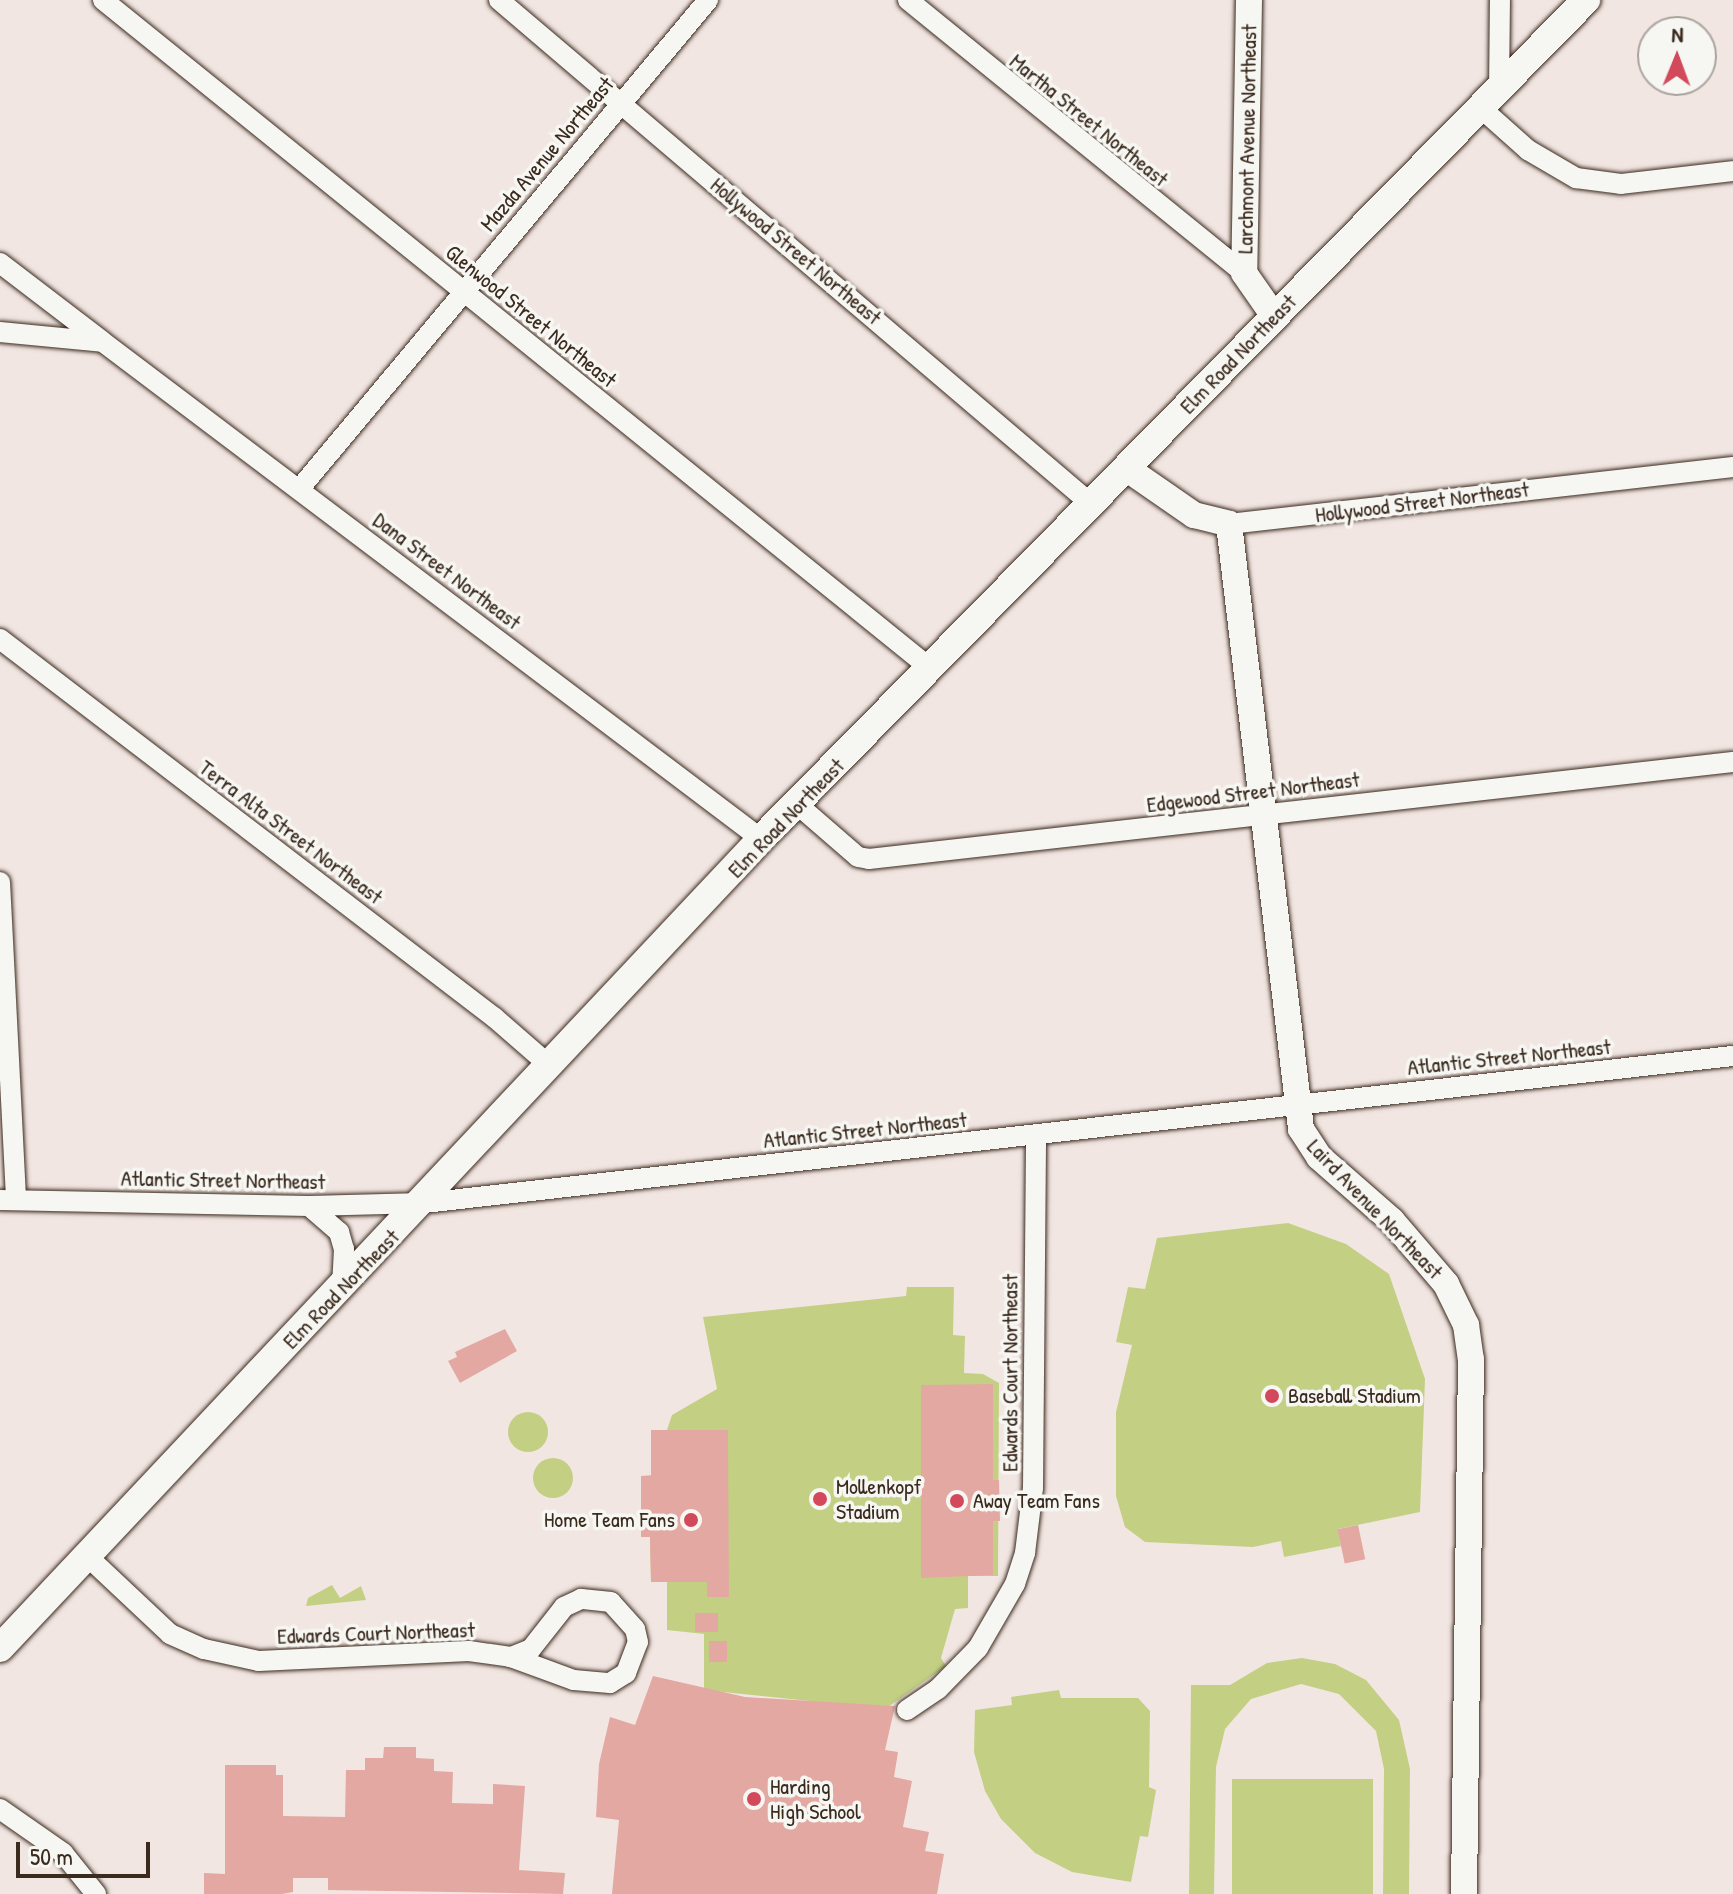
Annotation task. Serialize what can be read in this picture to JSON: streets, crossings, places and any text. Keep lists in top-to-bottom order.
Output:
{
  "streets": {
    "main road": ["Elm Road Northeast"],
    "street": [
      "Martha Street Northeast",
      "Larchmont Avenue Northeast",
      "Mazda Avenue Northeast",
      "Hollywood Street Northeast",
      "Glenwood Street Northeast",
      "Dana Street Northeast",
      "Edgewood Street Northeast",
      "Terra Alta Street Northeast",
      "Atlantic Street Northeast",
      "Laird Avenue Northeast",
      "Edwards Court Northeast"
    ]
  },
  "crossings": [
    ["Martha Street Northeast", "Larchmont Avenue Northeast"],
    ["Larchmont Avenue Northeast", "Elm Road Northeast"],
    ["Mazda Avenue Northeast", "Hollywood Street Northeast"],
    ["Mazda Avenue Northeast", "Glenwood Street Northeast"],
    ["Mazda Avenue Northeast", "Dana Street Northeast"],
    ["Hollywood Street Northeast", "Elm Road Northeast"],
    ["Hollywood Street Northeast", "Laird Avenue Northeast"],
    ["Glenwood Street Northeast", "Elm Road Northeast"],
    ["Elm Road Northeast", "Dana Street Northeast"],
    ["Elm Road Northeast", "Edgewood Street Northeast"],
    ["Elm Road Northeast", "Terra Alta Street Northeast"],
    ["Elm Road Northeast", "Atlantic Street Northeast"],
    ["Elm Road Northeast", "Edwards Court Northeast"],
    ["Edgewood Street Northeast", "Laird Avenue Northeast"],
    ["Atlantic Street Northeast", "Laird Avenue Northeast"],
    ["Atlantic Street Northeast", "Edwards Court Northeast"]
  ],
  "places": [
    "Baseball Stadium",
    "Mollenkopf Stadium",
    "Away Team Fans",
    "Home Team Fans",
    "Harding High School"
  ],
  "scale_bar": "50 m",
  "north": "top"
}
